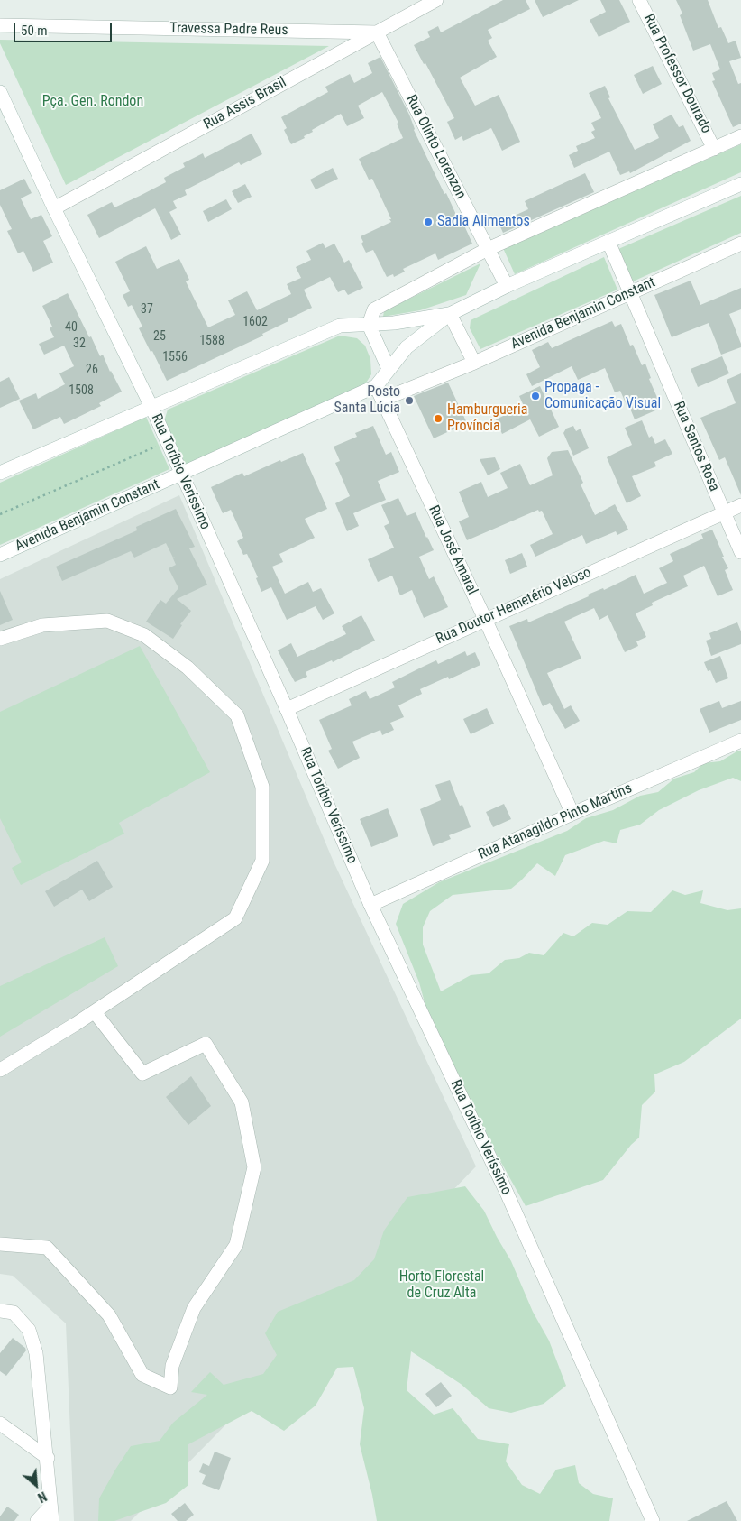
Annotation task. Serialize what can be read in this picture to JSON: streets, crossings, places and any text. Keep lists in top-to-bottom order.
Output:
{
  "streets": {
    "street": [
      "Travessa Padre Reus",
      "Rua Professor Dourado",
      "Rua Assis Brasil",
      "Rua Olinto Lorenzon",
      "Avenida Benjamin Constant",
      "Rua Santos Rosa",
      "Rua Toríbio Veríssimo",
      "Rua José Amaral",
      "Rua Doutor Hemetério Veloso",
      "Rua Atanagildo Pinto Martins"
    ]
  },
  "crossings": [
    ["Travessa Padre Reus", "Rua Assis Brasil"],
    ["Travessa Padre Reus", "Rua Olinto Lorenzon"],
    ["Rua Assis Brasil", "Rua Olinto Lorenzon"],
    ["Rua Assis Brasil", "Rua Toríbio Veríssimo"],
    ["Rua Olinto Lorenzon", "Avenida Benjamin Constant"],
    ["Avenida Benjamin Constant", "Rua Santos Rosa"],
    ["Avenida Benjamin Constant", "Rua Toríbio Veríssimo"],
    ["Avenida Benjamin Constant", "Rua José Amaral"],
    ["Rua Santos Rosa", "Rua Doutor Hemetério Veloso"],
    ["Rua Toríbio Veríssimo", "Rua Doutor Hemetério Veloso"],
    ["Rua Toríbio Veríssimo", "Rua Atanagildo Pinto Martins"],
    ["Rua José Amaral", "Rua Doutor Hemetério Veloso"],
    ["Rua José Amaral", "Rua Atanagildo Pinto Martins"]
  ],
  "parks": ["Pça. Gen. Rondon", "Horto Florestal de Cruz Alta"],
  "places": [
    "Sadia Alimentos",
    "Propaga - Comunicação Visual",
    "Posto Santa Lúcia",
    "Hamburgueria Província"
  ],
  "house_numbers": [
    "37",
    "1602",
    "40",
    "25",
    "1588",
    "32",
    "1556",
    "26",
    "1508"
  ],
  "scale_bar": "50 m",
  "north": "bottom right"
}
